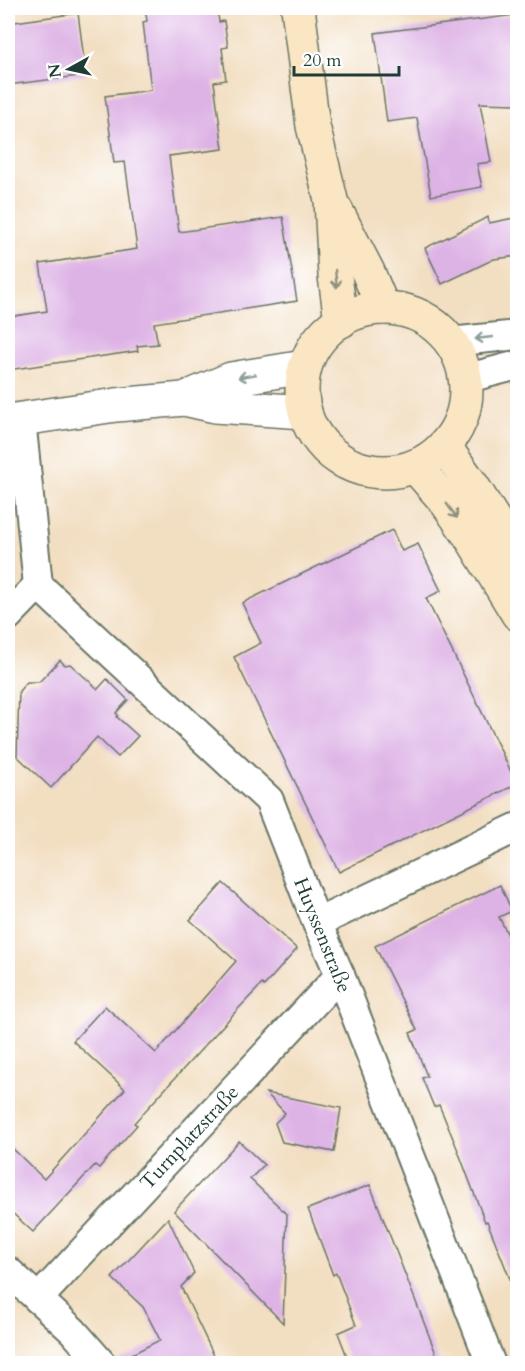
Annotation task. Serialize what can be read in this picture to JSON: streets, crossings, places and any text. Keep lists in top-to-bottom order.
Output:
{
  "streets": {
    "street": ["Huyssenstraße", "Turnplatzstraße"]
  },
  "crossings": [
    ["Huyssenstraße", "Turnplatzstraße"]
  ],
  "scale_bar": "20 m",
  "north": "left"
}
